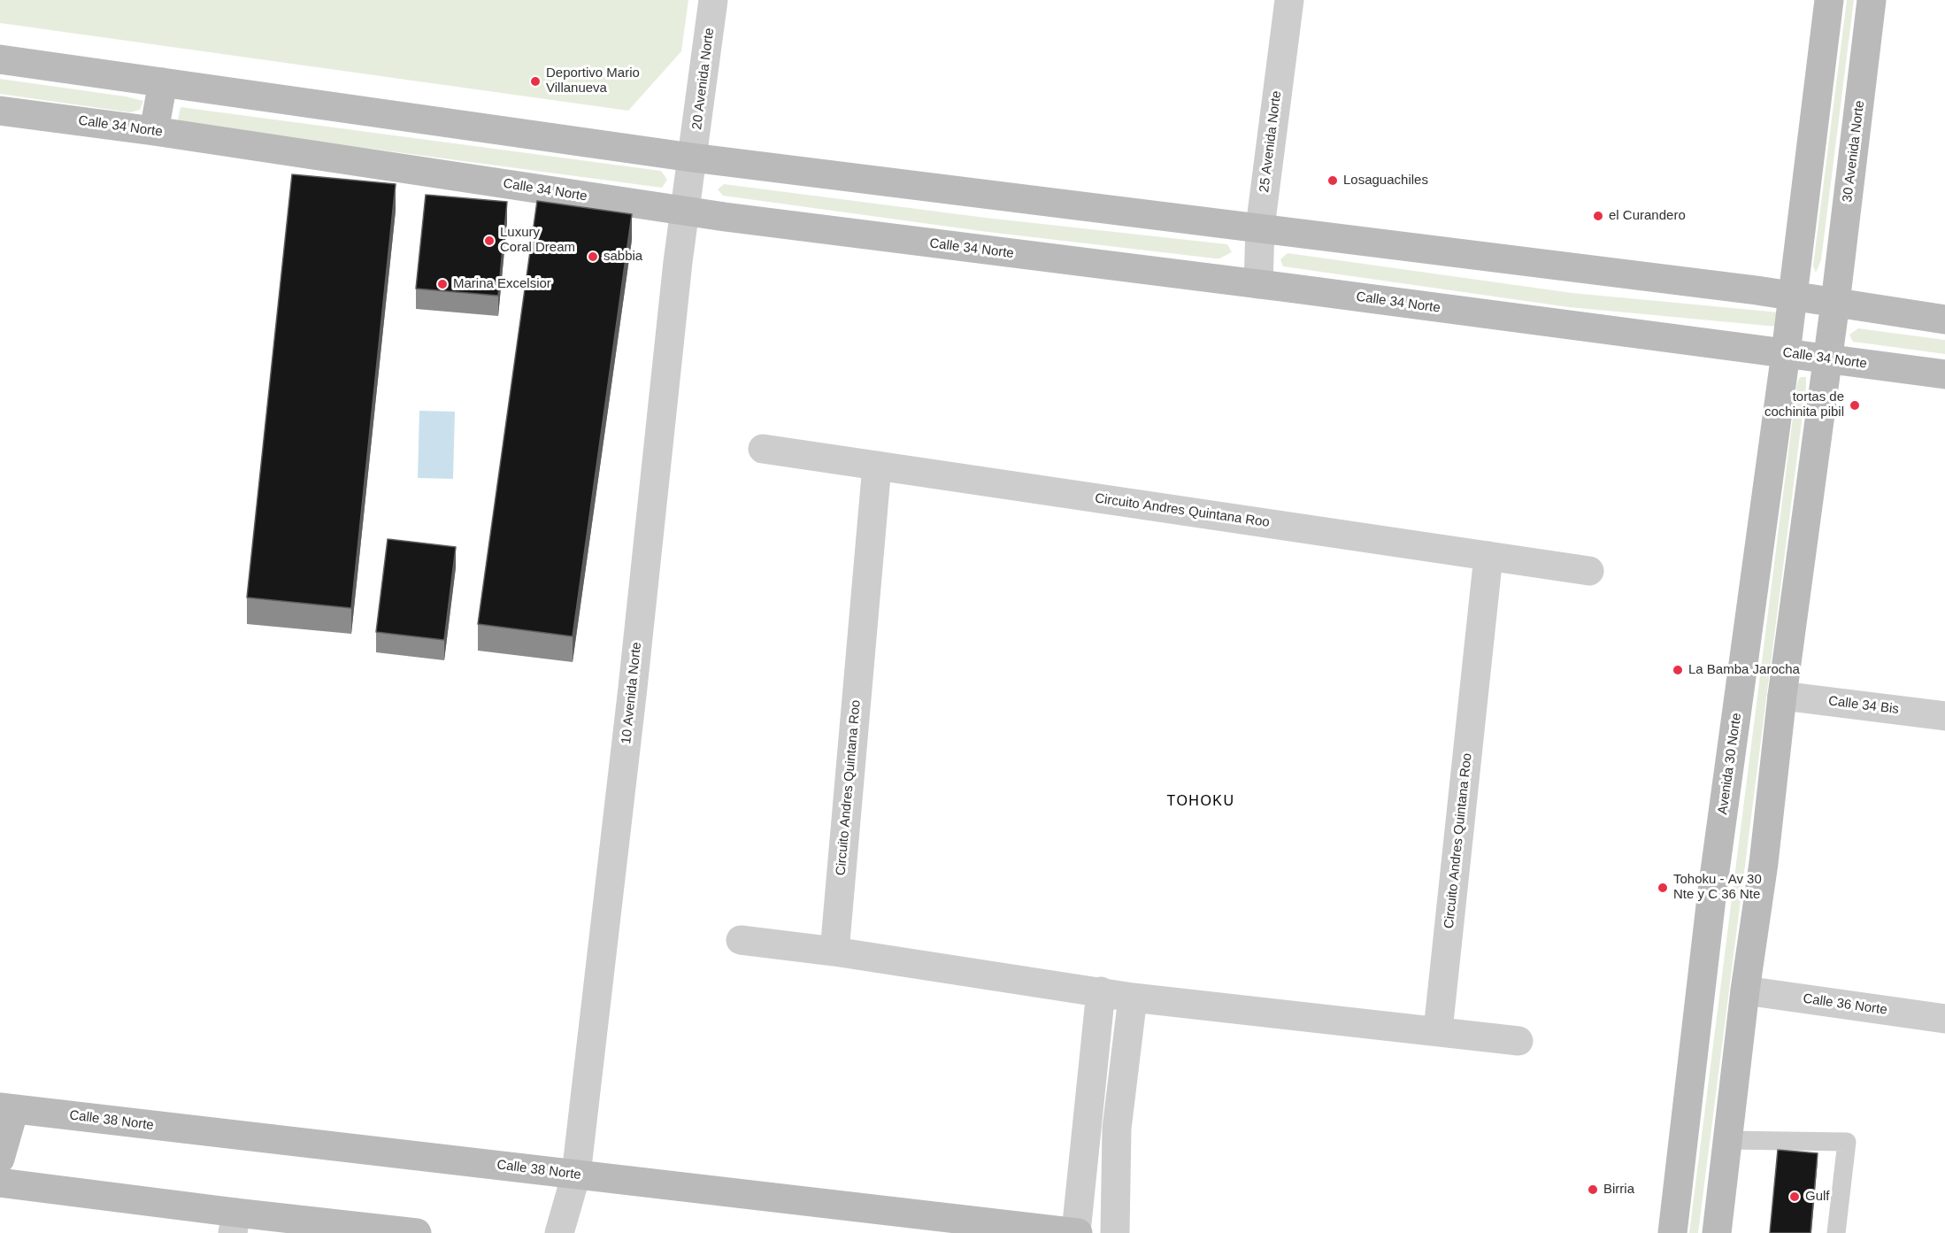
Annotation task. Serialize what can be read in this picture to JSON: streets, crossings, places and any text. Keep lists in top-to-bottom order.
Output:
{
  "streets": {
    "main road": [
      "Calle 34 Norte",
      "30 Avenida Norte",
      "Avenida 30 Norte",
      "Calle 38 Norte"
    ],
    "street": [
      "20 Avenida Norte",
      "25 Avenida Norte",
      "Circuito Andres Quintana Roo",
      "10 Avenida Norte",
      "Calle 34 Bis",
      "Calle 36 Norte"
    ]
  },
  "crossings": [
    ["20 Avenida Norte", "Calle 34 Norte"],
    ["20 Avenida Norte", "10 Avenida Norte"],
    ["Calle 34 Norte", "25 Avenida Norte"],
    ["Calle 34 Norte", "10 Avenida Norte"],
    ["Calle 34 Norte", "Avenida 30 Norte"],
    ["10 Avenida Norte", "Calle 38 Norte"]
  ],
  "districts": ["TOHOKU"],
  "places": [
    "Deportivo Mario Villanueva",
    "Losaguachiles",
    "el Curandero",
    "Luxury Coral Dream",
    "sabbia",
    "Marina Excelsior",
    "tortas de cochinita pibil",
    "La Bamba Jarocha",
    "Tohoku - Av 30 Nte y C 36 Nte",
    "Birria",
    "Gulf"
  ]
}
